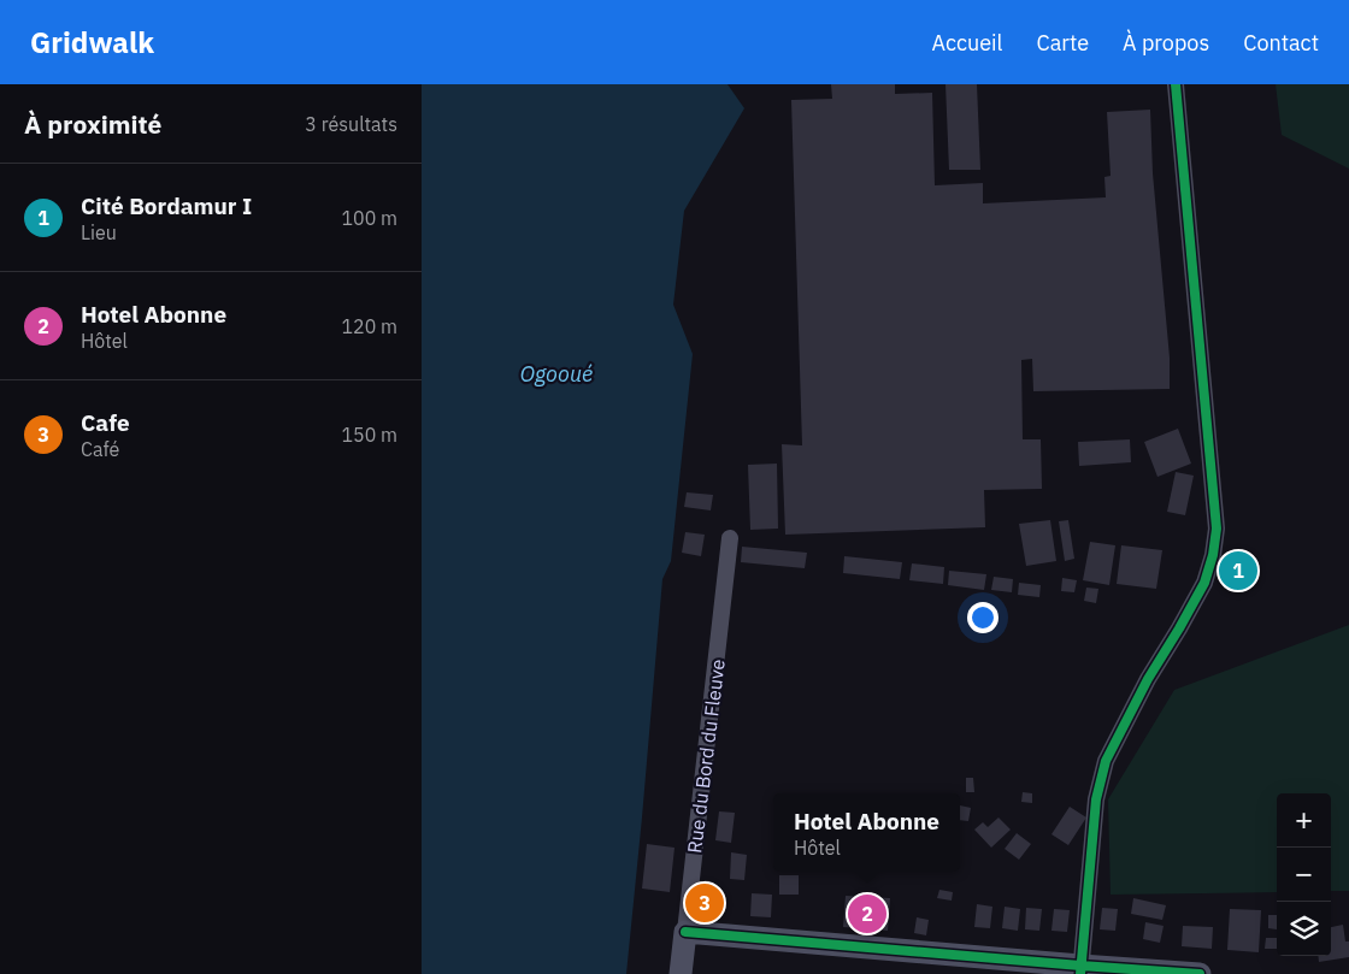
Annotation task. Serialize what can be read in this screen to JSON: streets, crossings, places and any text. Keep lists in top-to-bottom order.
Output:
{
  "streets": {
    "street": ["Rue du Bord du Fleuve"]
  },
  "water": ["Ogooué"],
  "page": {
    "header": "Gridwalk",
    "nav": [
      "Accueil",
      "Carte",
      "À propos",
      "Contact"
    ],
    "heading": ["À proximité", "3 résultats"],
    "list": [
      {
        "mark": "1",
        "name": "Cité Bordamur I",
        "note": "Lieu",
        "value": "100 m"
      },
      {
        "mark": "2",
        "name": "Hotel Abonne",
        "note": "Hôtel",
        "value": "120 m"
      },
      {
        "mark": "3",
        "name": "Cafe",
        "note": "Café",
        "value": "150 m"
      }
    ],
    "pins": ["1", "3", "2"],
    "map_buttons": ["+", "−"],
    "popup": ["Hotel Abonne", "Hôtel"]
  }
}
